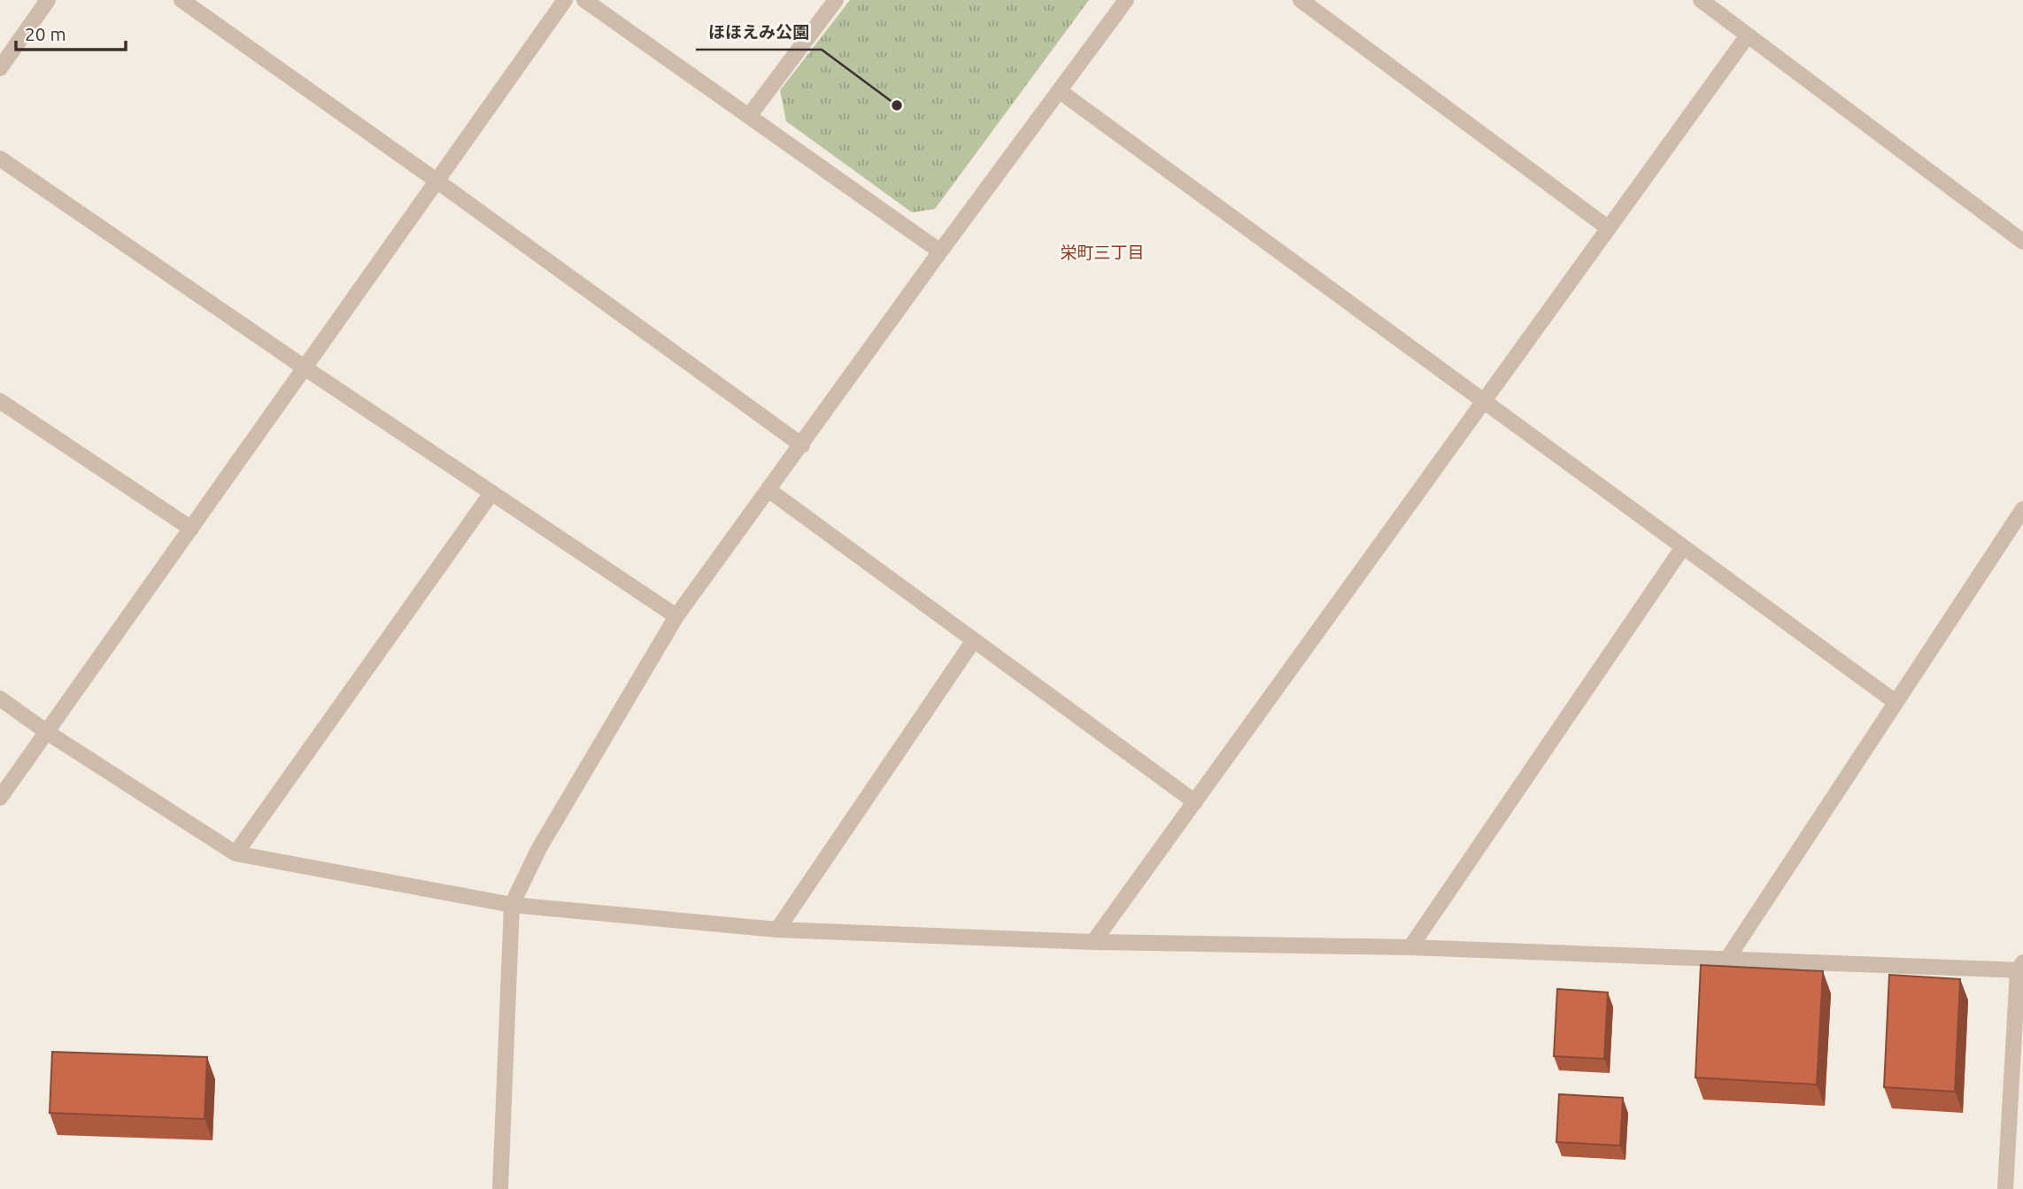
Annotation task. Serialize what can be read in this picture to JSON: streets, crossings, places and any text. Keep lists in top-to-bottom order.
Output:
{
  "districts": ["栄町三丁目"],
  "places": ["ほほえみ公園"],
  "scale_bar": "20 m"
}
